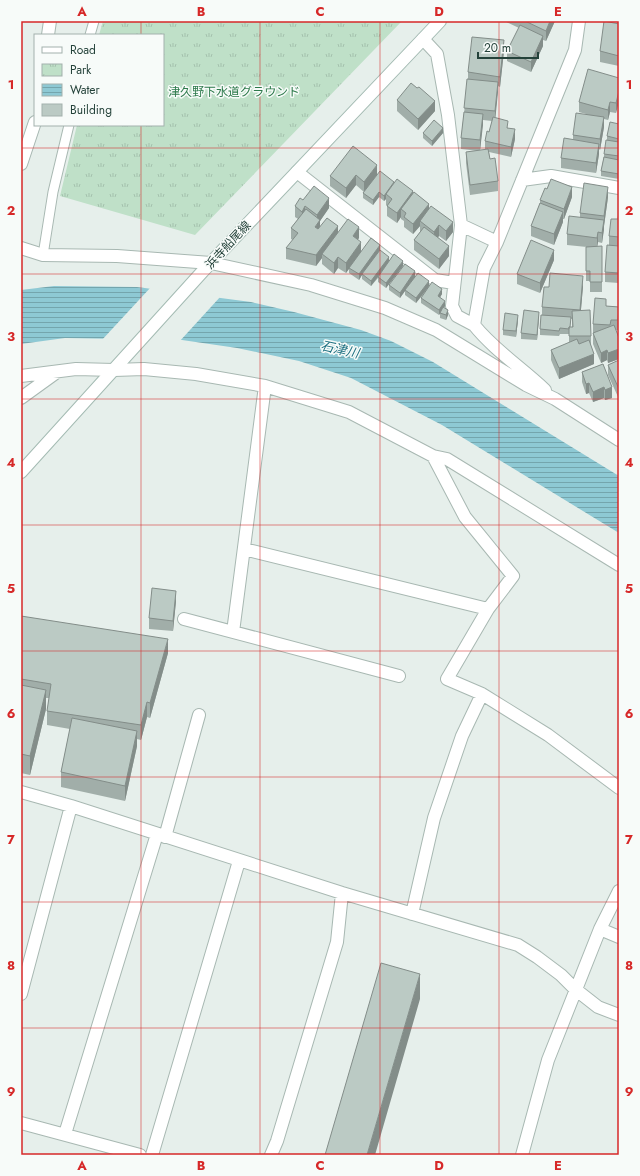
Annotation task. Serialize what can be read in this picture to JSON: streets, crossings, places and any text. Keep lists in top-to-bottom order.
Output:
{
  "streets": {
    "street": ["浜寺船尾線"]
  },
  "water": ["石津川"],
  "parks": ["津久野下水道グラウンド"],
  "legend": [
    "Road",
    "Park",
    "Water",
    "Building"
  ],
  "scale_bar": "20 m",
  "grid": {
    "columns": [
      "A",
      "B",
      "C",
      "D",
      "E"
    ],
    "rows": [
      "1",
      "2",
      "3",
      "4",
      "5",
      "6",
      "7",
      "8",
      "9"
    ]
  }
}
